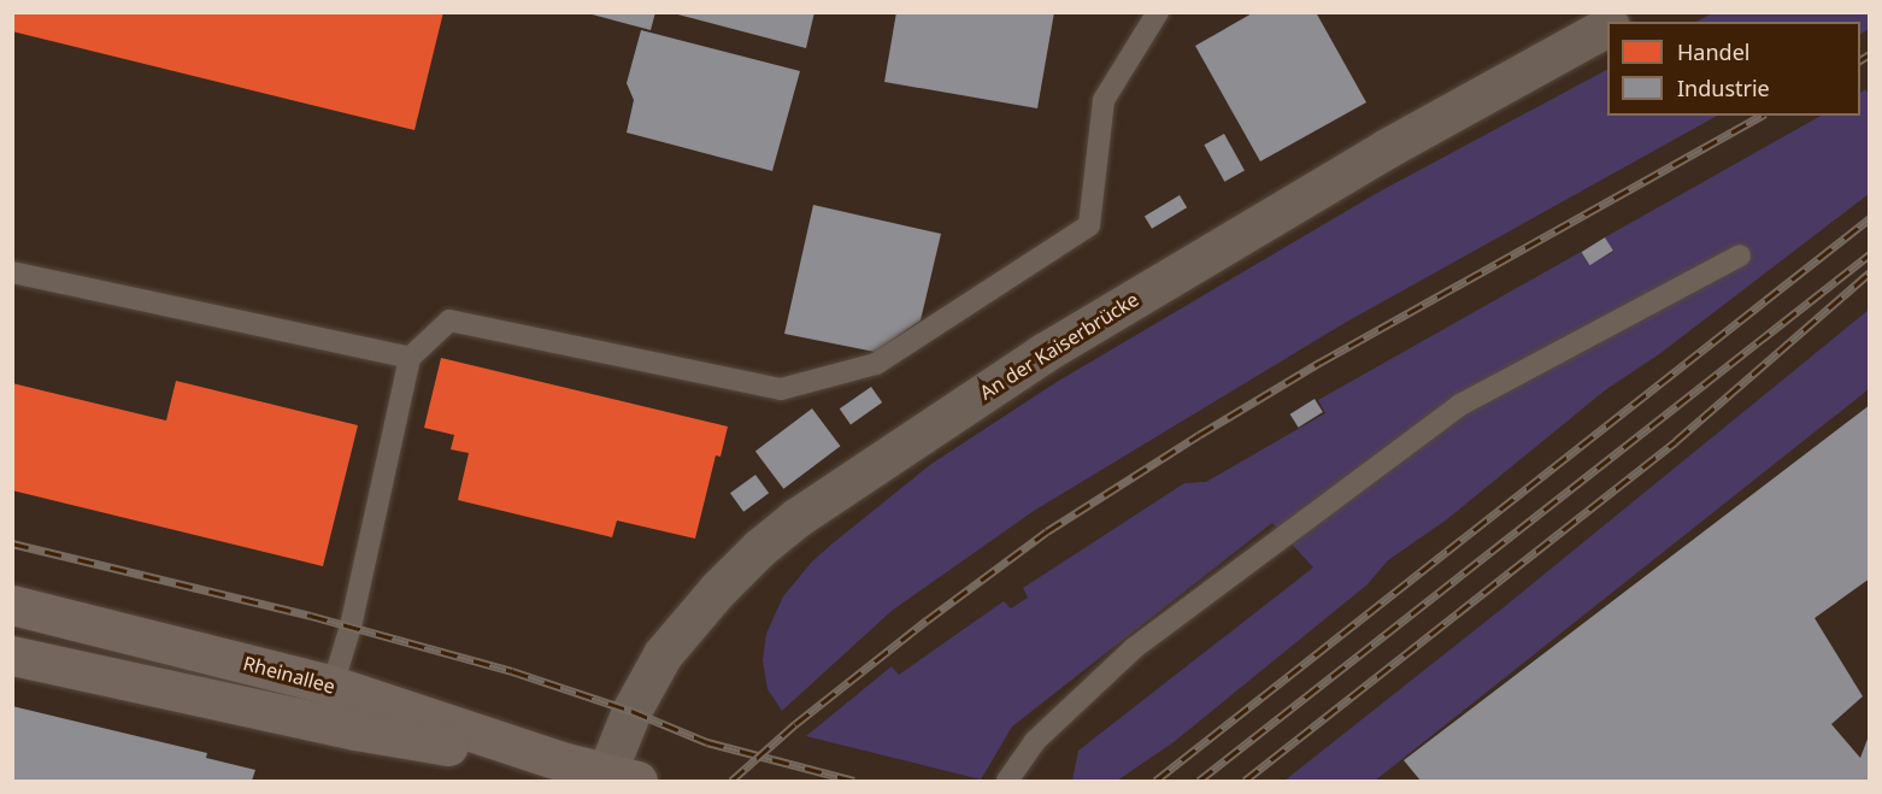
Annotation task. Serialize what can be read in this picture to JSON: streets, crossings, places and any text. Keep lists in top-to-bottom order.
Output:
{
  "streets": {
    "main road": ["Rheinallee"],
    "street": ["An der Kaiserbrücke"]
  },
  "crossings": [
    ["An der Kaiserbrücke", "Rheinallee"]
  ],
  "legend": ["Handel", "Industrie"]
}
